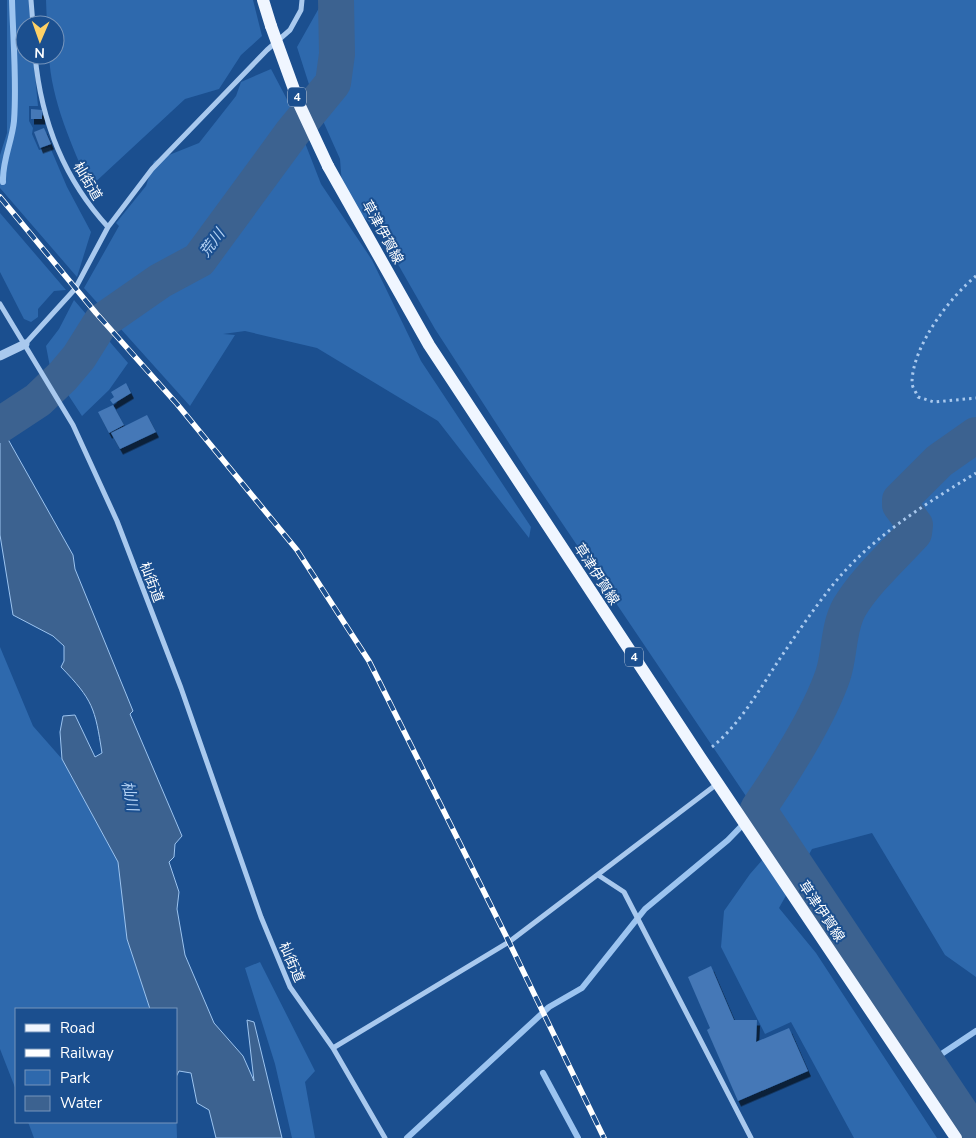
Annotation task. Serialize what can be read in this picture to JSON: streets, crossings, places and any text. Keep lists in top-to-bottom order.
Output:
{
  "streets": {
    "main road": ["4", "草津伊賀線"],
    "street": ["杣街道"]
  },
  "water": ["荒川", "杣川"],
  "legend": [
    "Road",
    "Railway",
    "Park",
    "Water"
  ],
  "north": "bottom"
}
